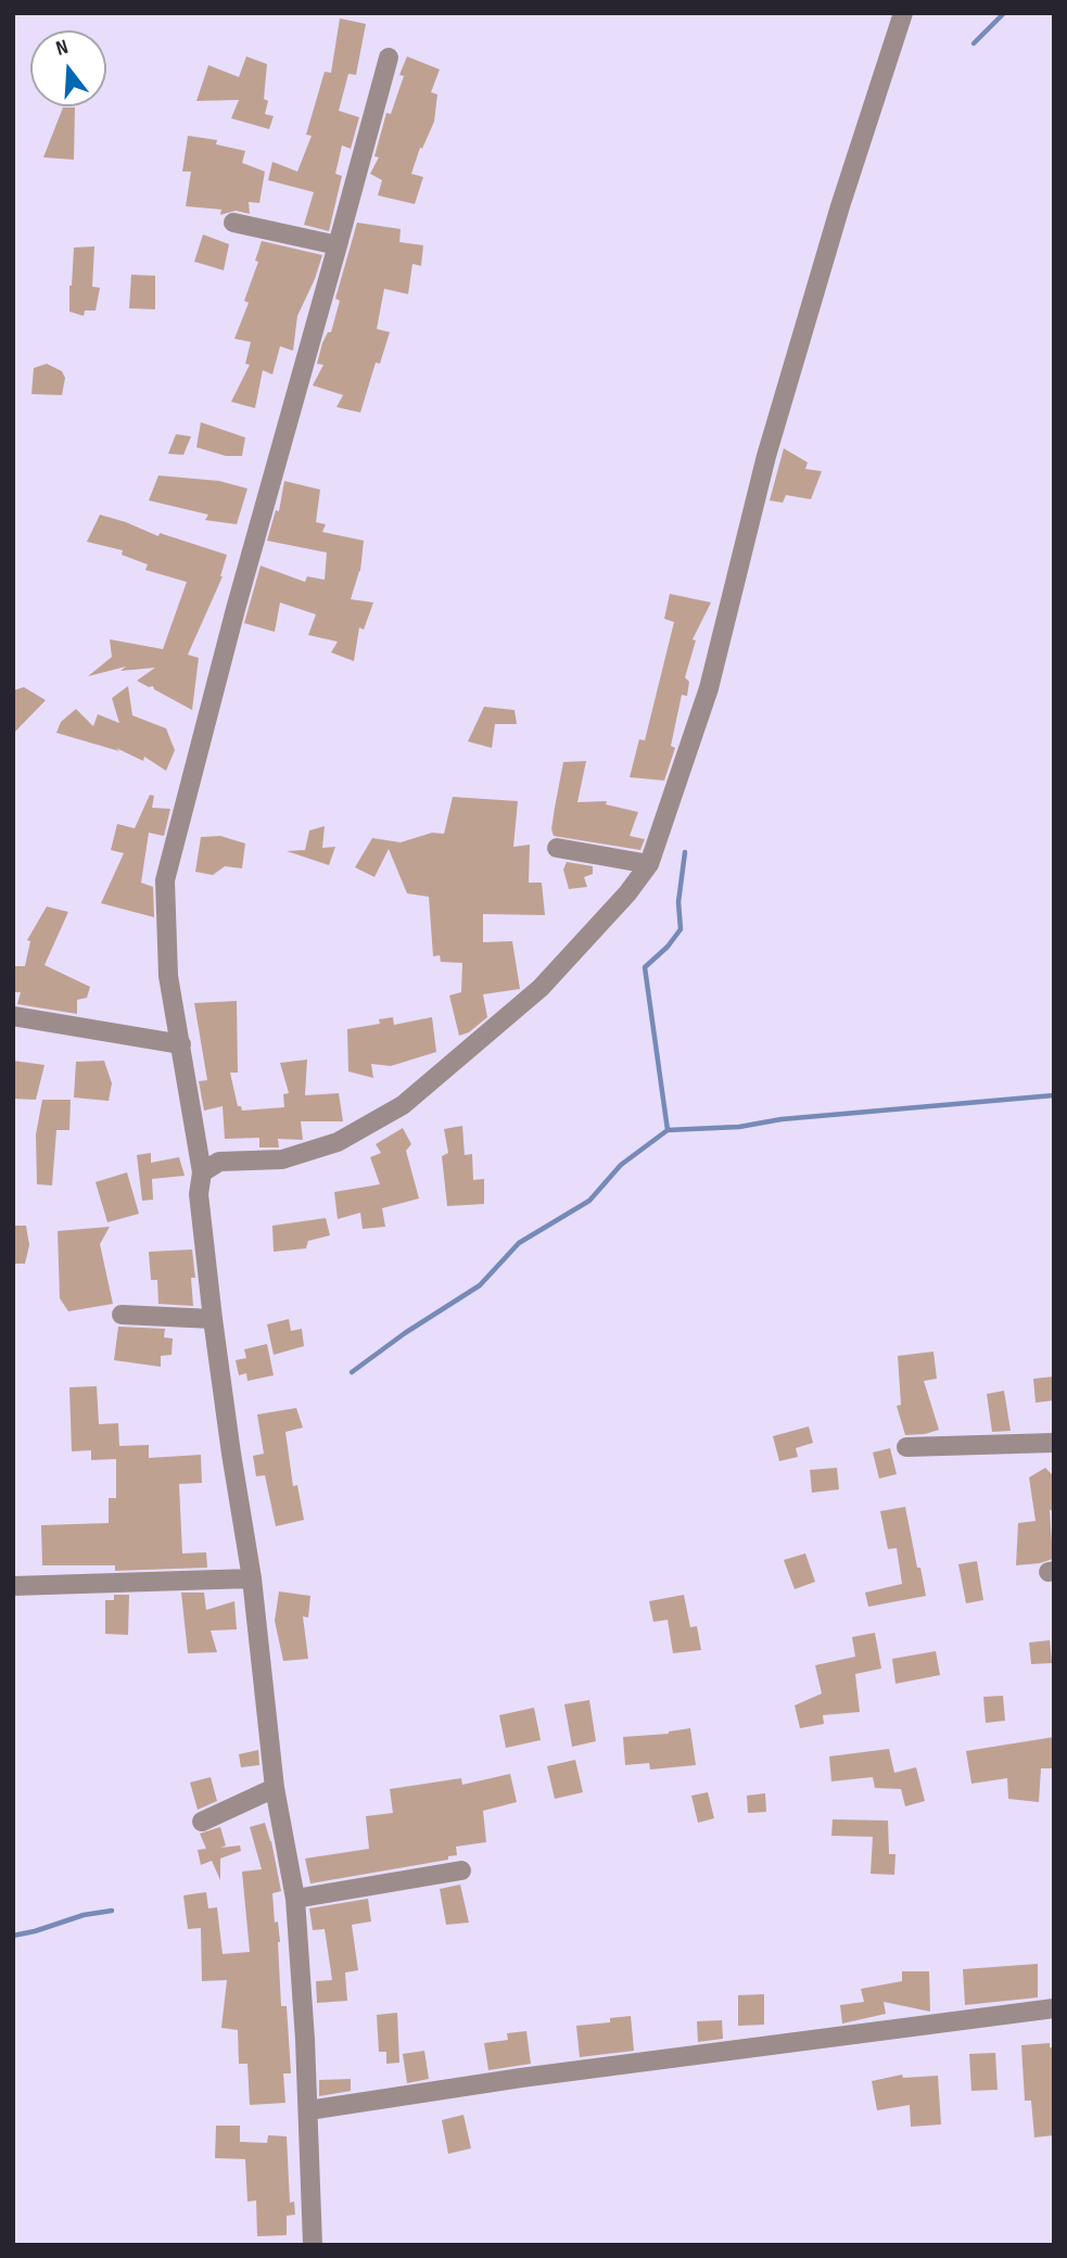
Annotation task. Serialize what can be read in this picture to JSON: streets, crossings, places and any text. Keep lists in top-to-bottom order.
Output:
{
  "north": "top"
}
